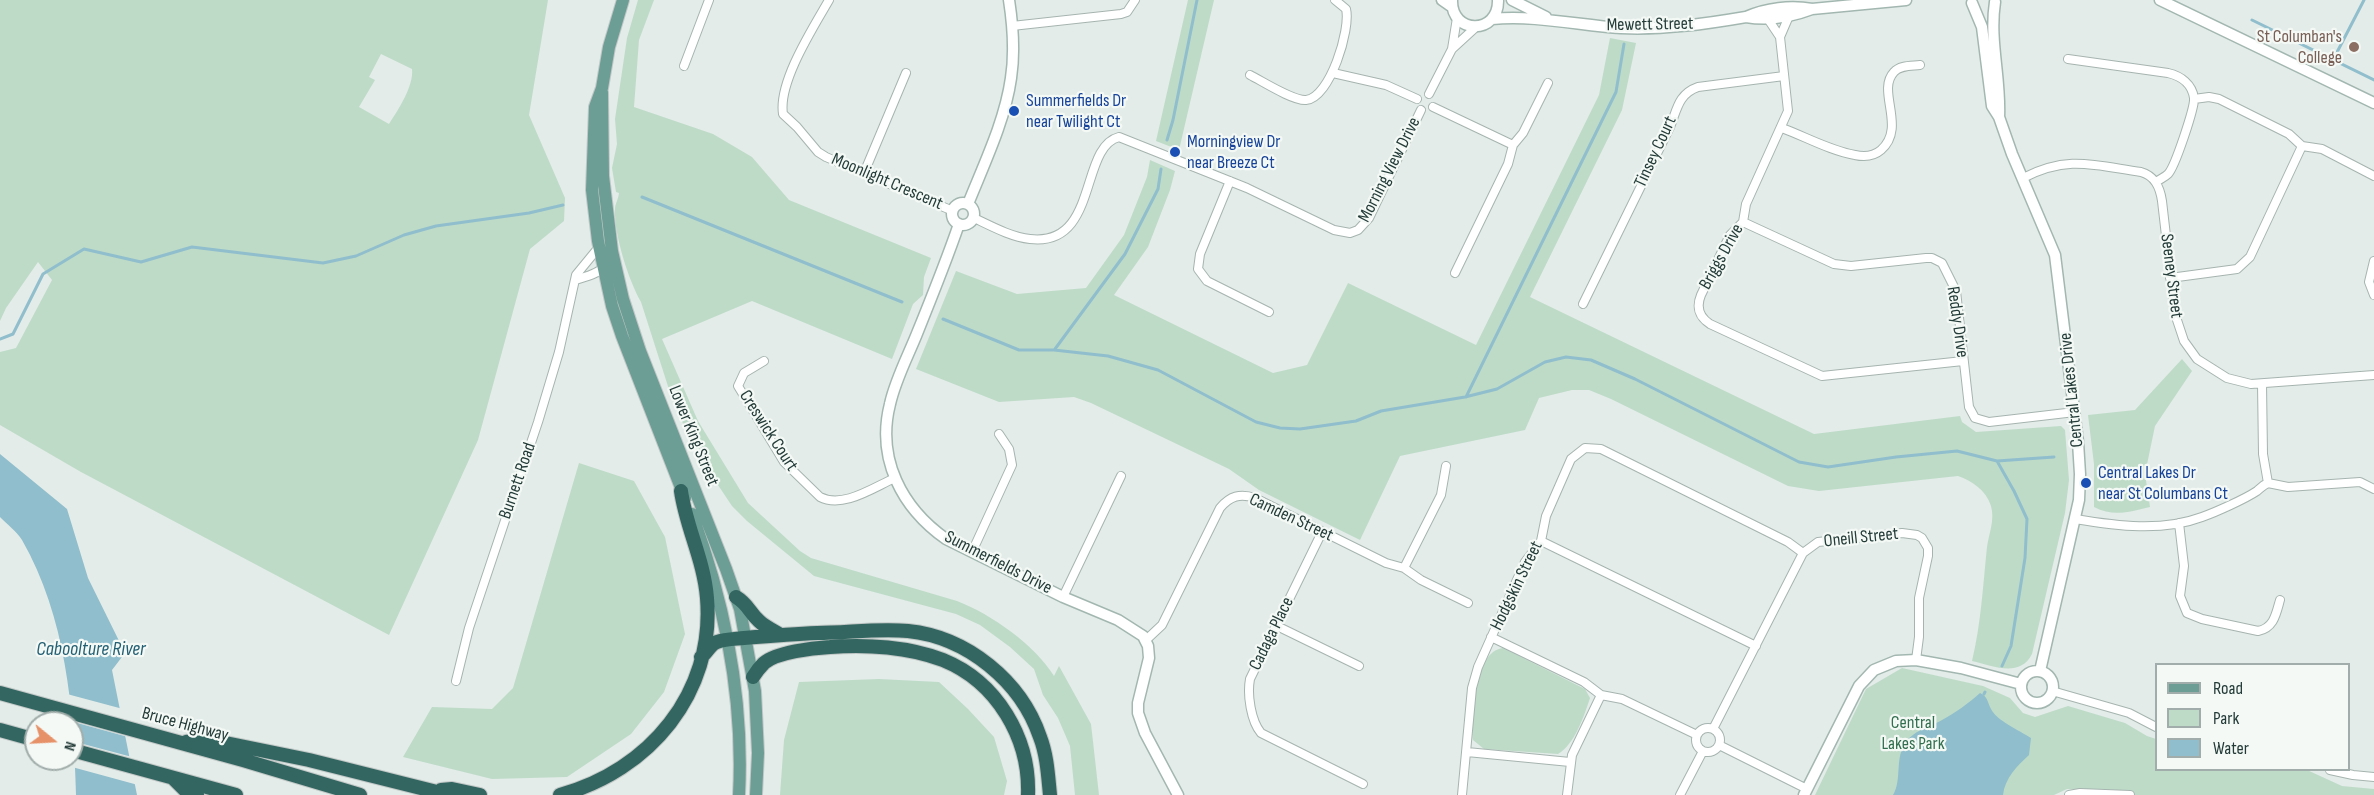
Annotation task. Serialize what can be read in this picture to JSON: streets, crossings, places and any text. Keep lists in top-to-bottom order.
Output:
{
  "streets": {
    "highway": ["Bruce Highway"],
    "main road": ["Lower King Street"],
    "street": [
      "Mewett Street",
      "Tinsey Court",
      "Morning View Drive",
      "Moonlight Crescent",
      "Briggs Drive",
      "Seeney Street",
      "Reddy Drive",
      "Central Lakes Drive",
      "Creswick Court",
      "Burnett Road",
      "Camden Street",
      "Oneill Street",
      "Summerfields Drive",
      "Hodgskin Street",
      "Cadaga Place"
    ]
  },
  "crossings": [
    ["Mewett Street", "Briggs Drive"],
    ["Tinsey Court", "Briggs Drive"],
    ["Morning View Drive", "Moonlight Crescent"],
    ["Morning View Drive", "Summerfields Drive"],
    ["Moonlight Crescent", "Summerfields Drive"],
    ["Briggs Drive", "Reddy Drive"],
    ["Reddy Drive", "Central Lakes Drive"],
    ["Creswick Court", "Summerfields Drive"],
    ["Lower King Street", "Burnett Road"],
    ["Camden Street", "Summerfields Drive"],
    ["Camden Street", "Cadaga Place"],
    ["Oneill Street", "Hodgskin Street"]
  ],
  "water": ["Caboolture River"],
  "parks": ["Central Lakes Park"],
  "places": [
    "St Columban's College",
    "Summerfields Dr near Twilight Ct",
    "Morningview Dr near Breeze Ct",
    "Central Lakes Dr near St Columbans Ct"
  ],
  "legend": ["Road", "Park", "Water"],
  "north": "right"
}
